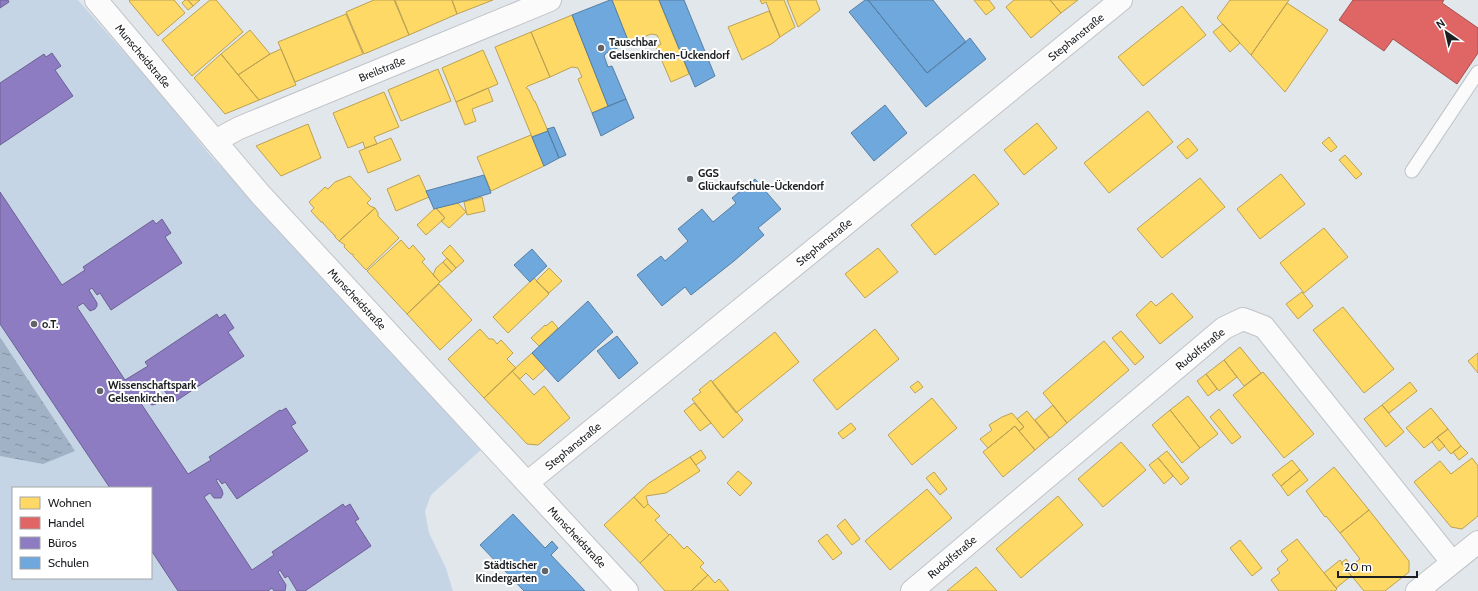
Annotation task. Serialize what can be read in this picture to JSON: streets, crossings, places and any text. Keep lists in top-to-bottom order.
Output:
{
  "streets": {
    "street": [
      "Stephanstraße",
      "Munscheidstraße",
      "Breilstraße",
      "Rudolfstraße"
    ]
  },
  "crossings": [
    ["Stephanstraße", "Munscheidstraße"],
    ["Munscheidstraße", "Breilstraße"]
  ],
  "places": [
    "Tauschbar Gelsenkirchen-Ückendorf",
    "GGS Glückaufschule-Ückendorf",
    "o.T.",
    "Wissenschaftspark Gelsenkirchen",
    "Städtischer Kindergarten"
  ],
  "legend": [
    "Wohnen",
    "Handel",
    "Büros",
    "Schulen"
  ],
  "scale_bar": "20 m",
  "north": "top left"
}
